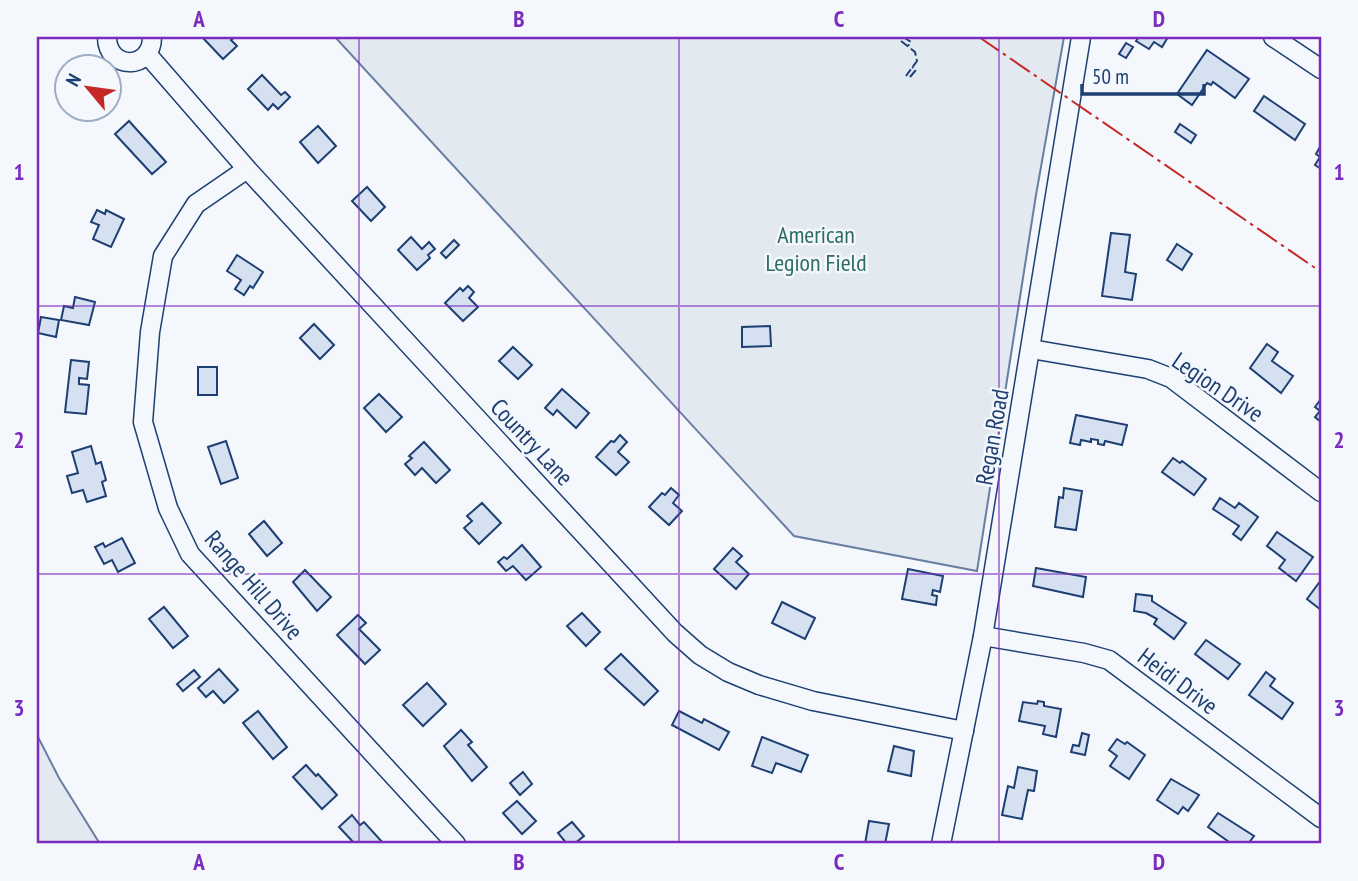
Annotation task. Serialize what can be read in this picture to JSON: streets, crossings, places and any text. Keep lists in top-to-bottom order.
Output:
{
  "streets": {
    "street": [
      "Legion Drive",
      "Regan Road",
      "Country Lane",
      "Range Hill Drive",
      "Heidi Drive"
    ]
  },
  "crossings": [
    ["Legion Drive", "Regan Road"],
    ["Regan Road", "Country Lane"],
    ["Regan Road", "Heidi Drive"],
    ["Country Lane", "Range Hill Drive"]
  ],
  "parks": ["American Legion Field"],
  "scale_bar": "50 m",
  "north": "top left",
  "grid": {
    "columns": [
      "A",
      "B",
      "C",
      "D"
    ],
    "rows": ["1", "2", "3"]
  }
}
